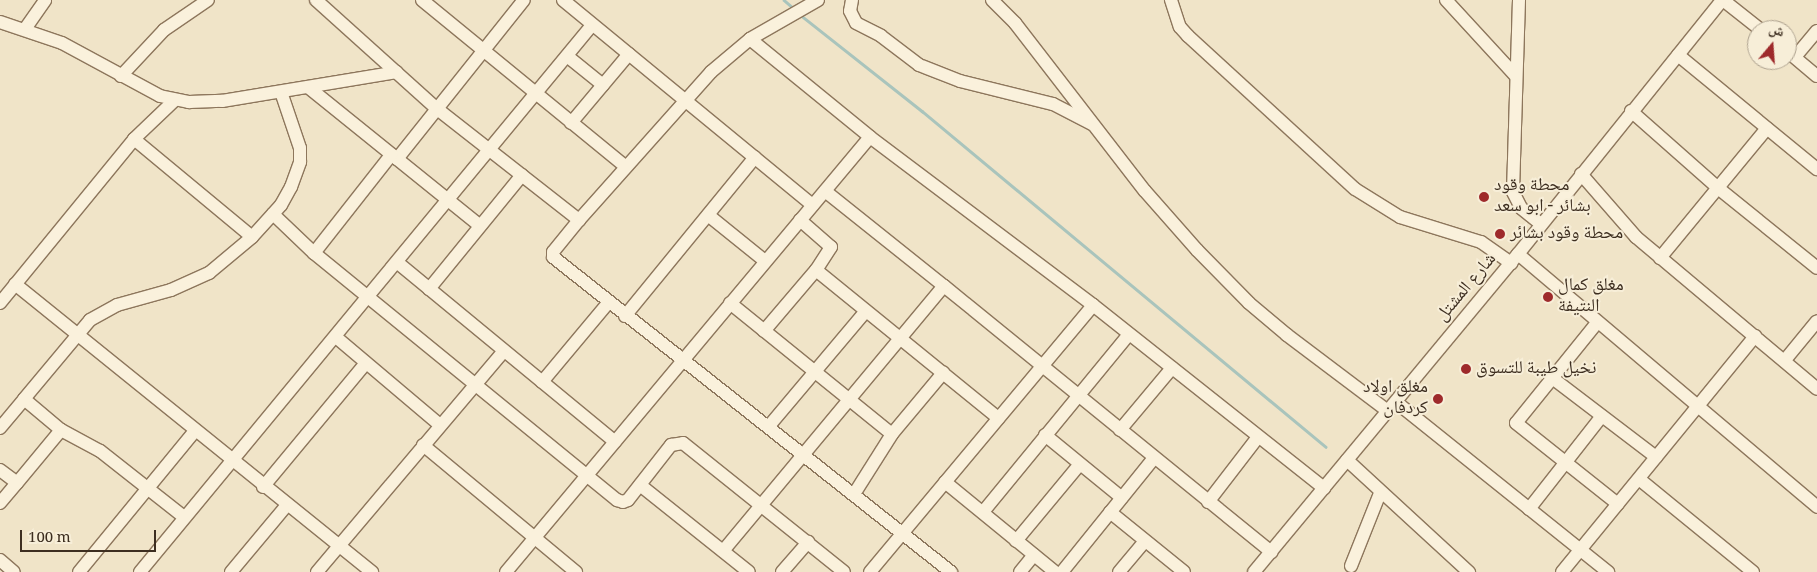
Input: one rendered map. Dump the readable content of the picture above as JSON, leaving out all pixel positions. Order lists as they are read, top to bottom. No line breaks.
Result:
{"streets":{"street":["شارع المشتل"]},"places":["محطة وقود بشائر - ابو سعد","محطة وقود بشائر","مغلق كمال النتيفة","نخيل طيبة للتسوق","مغلق اولاد كردفان"],"scale_bar":"100 m","north":"top"}
